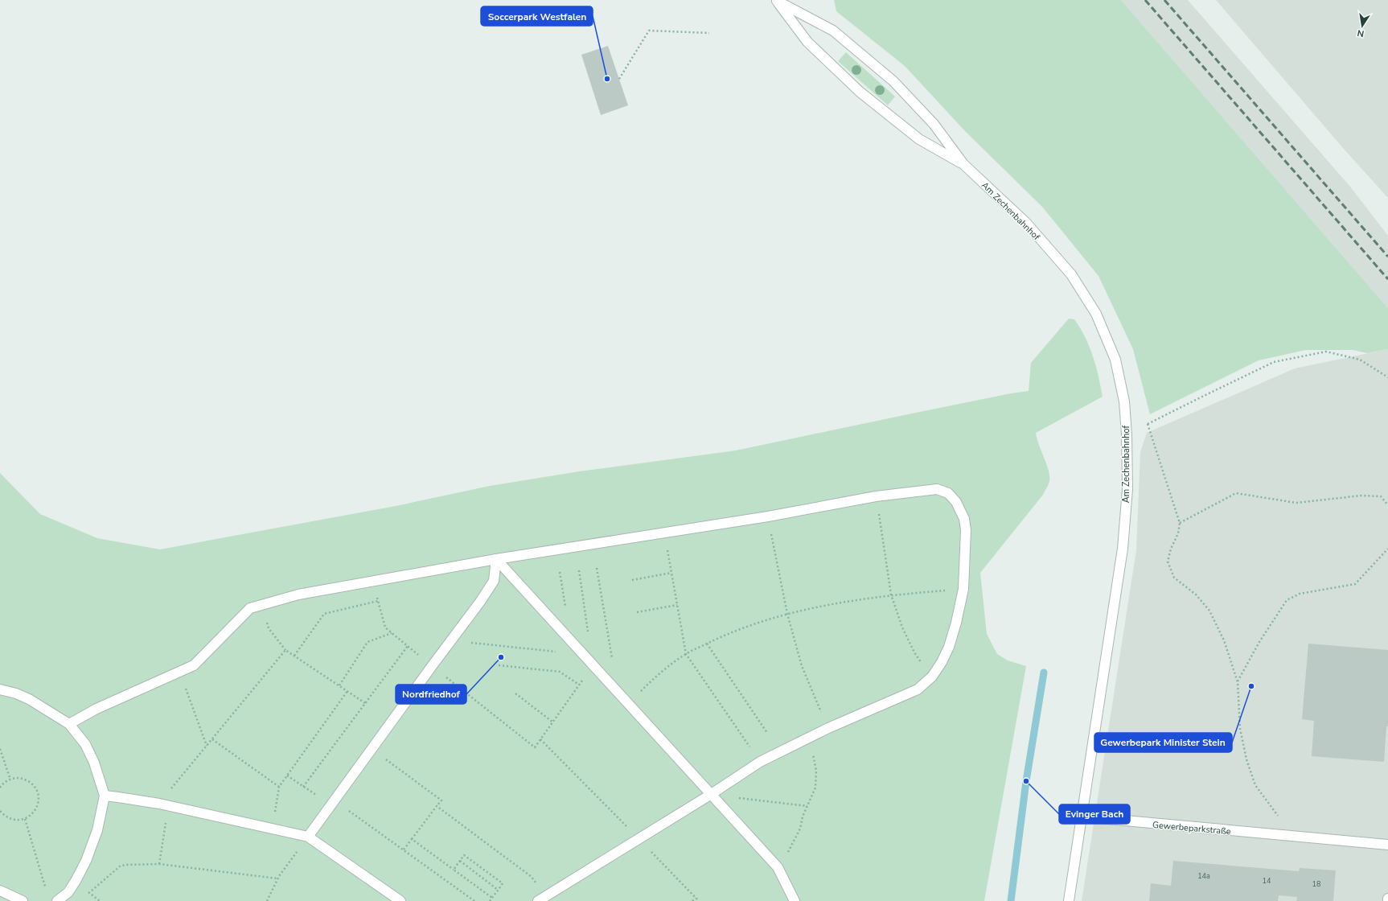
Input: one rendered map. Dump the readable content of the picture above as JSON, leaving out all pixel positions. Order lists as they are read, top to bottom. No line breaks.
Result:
{"streets":{"street":["Am Zechenbahnhof","Gewerbeparkstraße"]},"crossings":[["Am Zechenbahnhof","Gewerbeparkstraße"]],"places":["Soccerpark Westfalen","Nordfriedhof","Gewerbepark Minister Stein","Evinger Bach"],"house_numbers":["14a","14","18"],"north":"bottom"}
